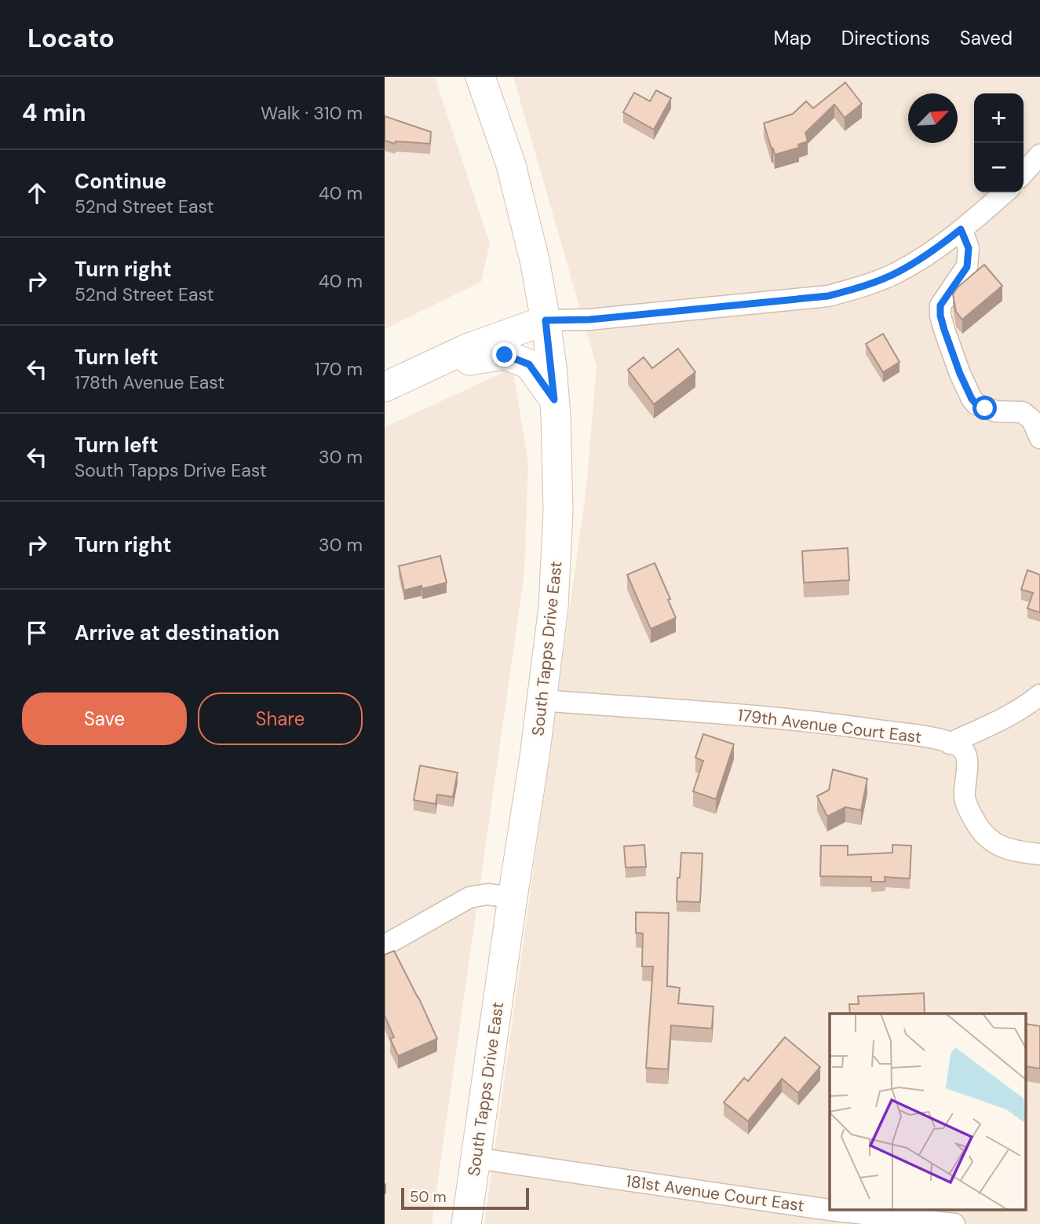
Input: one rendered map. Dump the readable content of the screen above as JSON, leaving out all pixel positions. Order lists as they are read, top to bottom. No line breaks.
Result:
{"streets":{"street":["South Tapps Drive East","179th Avenue Court East","181st Avenue Court East"]},"crossings":[["South Tapps Drive East","179th Avenue Court East"],["South Tapps Drive East","181st Avenue Court East"]],"scale_bar":"50 m","north":"top right","page":{"header":"Locato","nav":["Map","Directions","Saved"],"heading":["4 min","Walk · 310 m"],"map_buttons":["+","−"],"list":[["Continue","52nd Street East","40 m"],["Turn right","52nd Street East","40 m"],["Turn left","178th Avenue East","170 m"],["Turn left","South Tapps Drive East","30 m"],["Turn right","30 m"],"Arrive at destination"],"buttons":["Save","Share"],"scale":"50 m"}}
